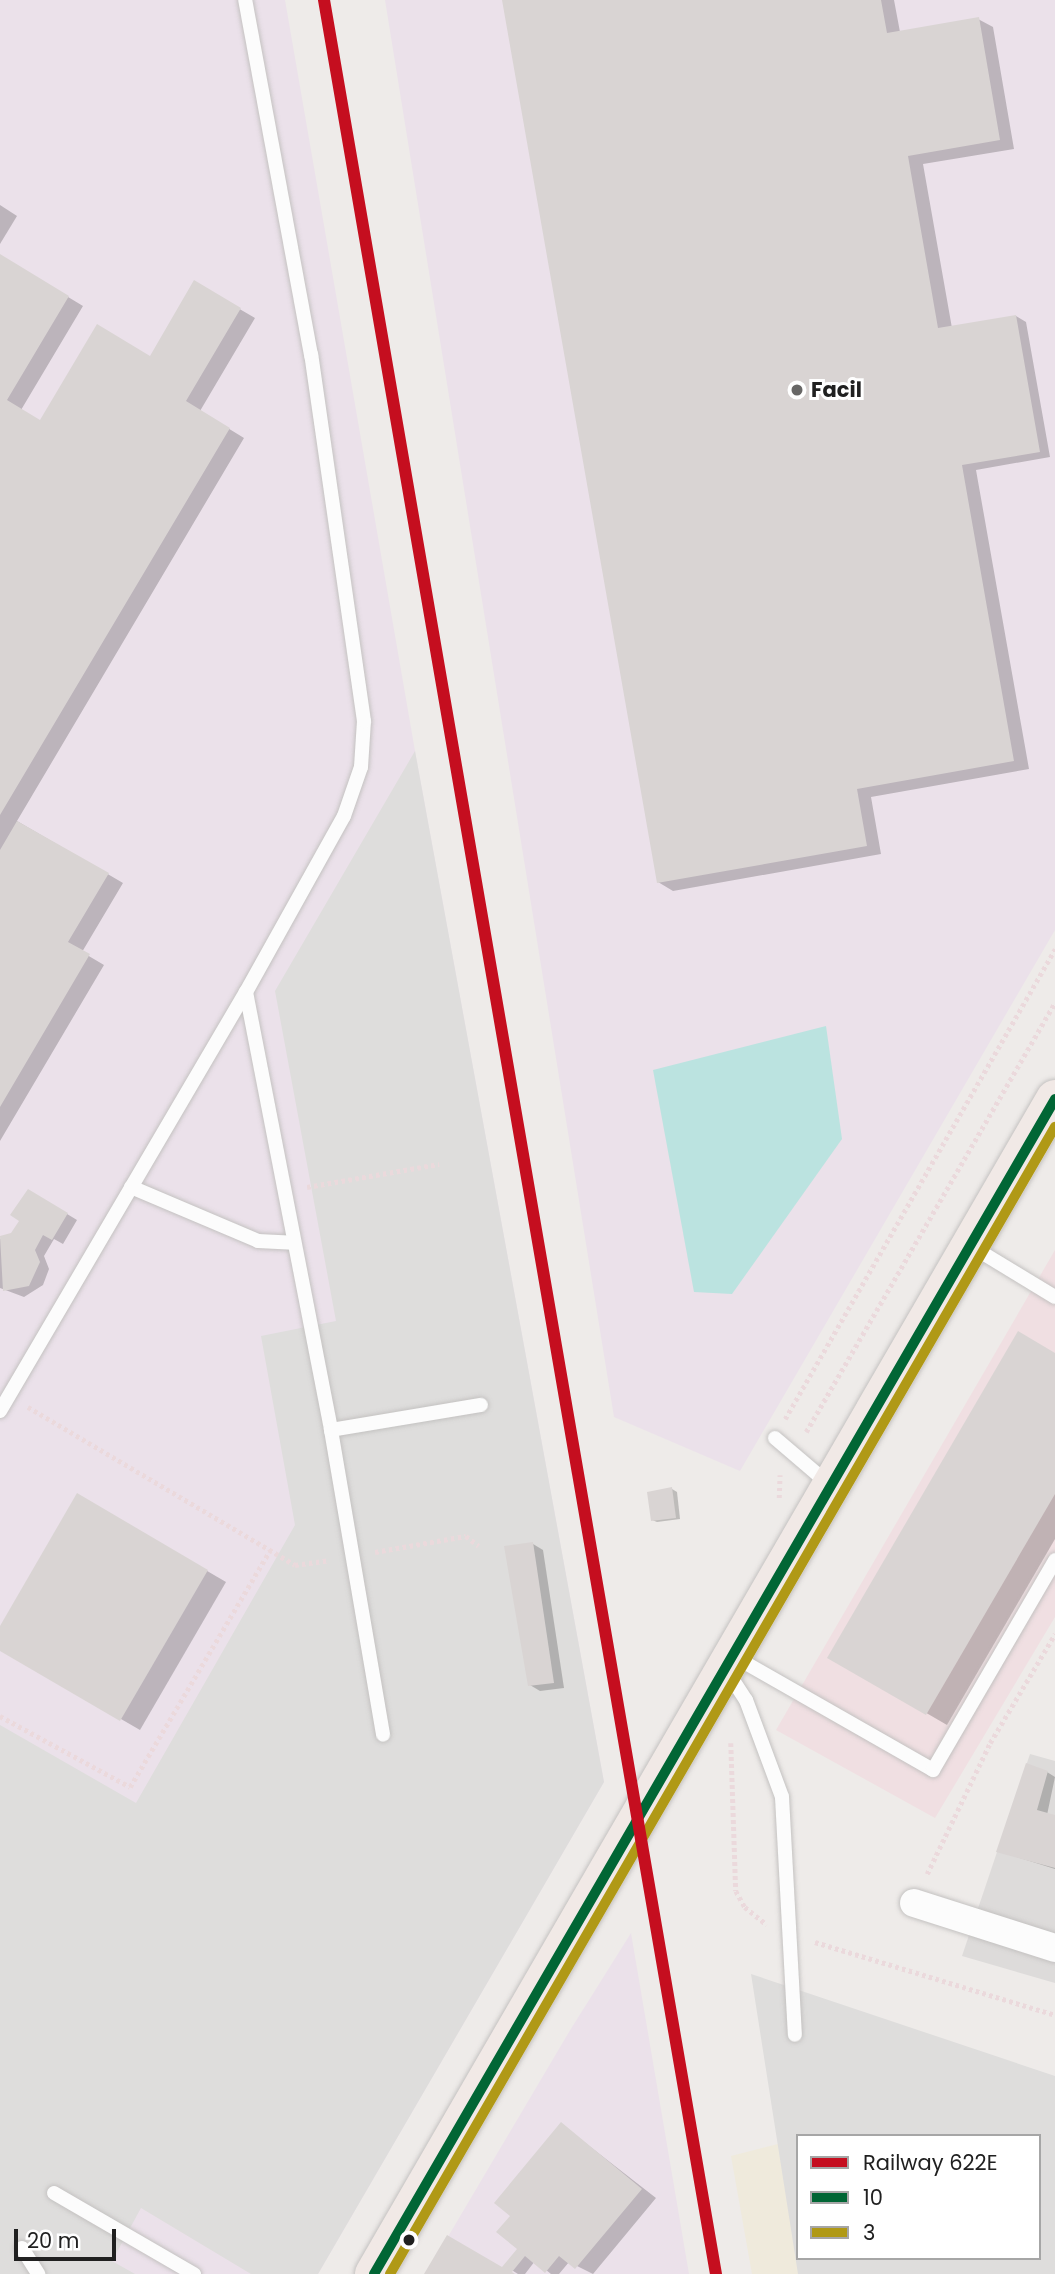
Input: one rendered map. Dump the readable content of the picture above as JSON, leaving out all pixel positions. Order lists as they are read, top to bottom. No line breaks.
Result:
{"places":["Facil"],"lines":["rail line 622E","transit line 10","transit line 3"],"legend":["Railway 622E","10","3"],"scale_bar":"20 m"}
